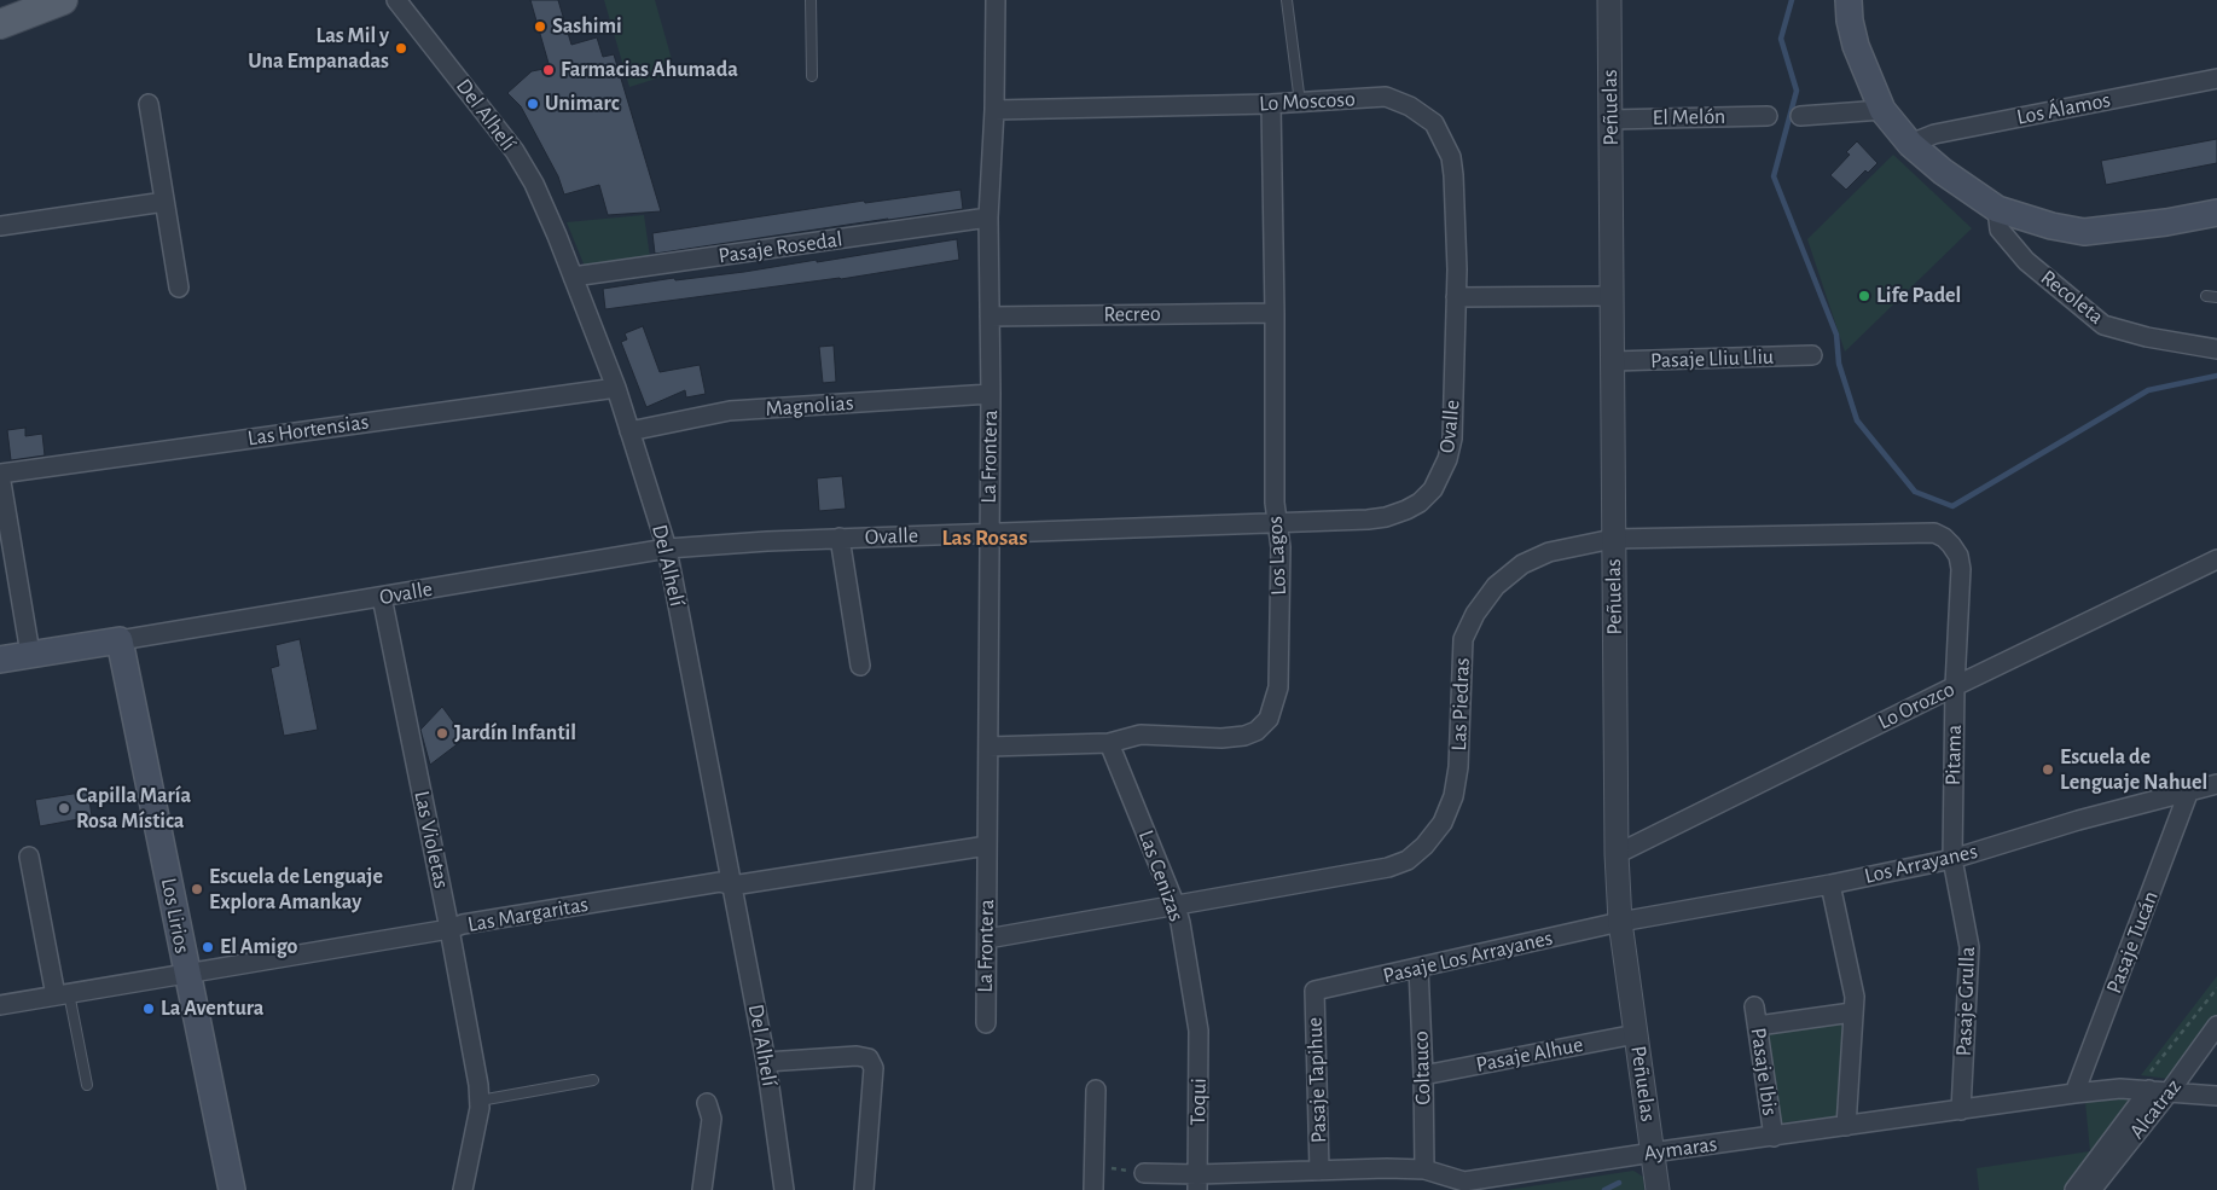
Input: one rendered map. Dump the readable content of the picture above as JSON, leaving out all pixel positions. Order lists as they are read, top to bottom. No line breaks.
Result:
{"streets":{"main road":["Ovalle","Los Lirios"],"street":["Lo Moscoso","Peñuelas","Los Álamos","Del Alhelí","El Melón","Pasaje Rosedal","Recoleta","Recreo","Pasaje Lliu Lliu","Magnolias","Las Hortensias","La Frontera","Los Lagos","Las Piedras","Lo Orozco","Pitama","Las Violetas","Los Arrayanes","Las Cenizas","Las Margaritas","Pasaje Tucán","Pasaje Los Arrayanes","Pasaje Grulla","Pasaje Alhue","Coltauco","Pasaje Ibis","Pasaje Tapihue","Toqui","Alcatraz","Aymaras"]},"crossings":[["Lo Moscoso","Ovalle"],["Lo Moscoso","La Frontera"],["Lo Moscoso","Los Lagos"],["Peñuelas","El Melón"],["Peñuelas","Pasaje Lliu Lliu"],["Peñuelas","Las Piedras"],["Peñuelas","Lo Orozco"],["Peñuelas","Los Arrayanes"],["Peñuelas","Pasaje Los Arrayanes"],["Peñuelas","Pasaje Alhue"],["Peñuelas","Aymaras"],["Del Alhelí","Pasaje Rosedal"],["Del Alhelí","Magnolias"],["Del Alhelí","Ovalle"],["Del Alhelí","Las Hortensias"],["Del Alhelí","Las Margaritas"],["Pasaje Rosedal","La Frontera"],["Recreo","La Frontera"],["Recreo","Los Lagos"],["Magnolias","La Frontera"],["Ovalle","La Frontera"],["Ovalle","Los Lagos"],["Ovalle","Las Violetas"],["Ovalle","Los Lirios"],["La Frontera","Los Lagos"],["La Frontera","Las Piedras"],["La Frontera","Las Margaritas"],["Los Lagos","Las Cenizas"],["Las Piedras","Pitama"],["Las Piedras","Las Cenizas"],["Lo Orozco","Pitama"],["Pitama","Los Arrayanes"],["Pitama","Pasaje Grulla"],["Las Violetas","Las Margaritas"],["Los Arrayanes","Pasaje Tucán"],["Los Arrayanes","Pasaje Los Arrayanes"],["Los Arrayanes","Pasaje Grulla"],["Las Cenizas","Toqui"],["Las Margaritas","Los Lirios"],["Pasaje Tucán","Aymaras"],["Pasaje Los Arrayanes","Coltauco"],["Pasaje Los Arrayanes","Pasaje Tapihue"],["Pasaje Grulla","Aymaras"],["Pasaje Alhue","Coltauco"],["Coltauco","Aymaras"],["Pasaje Ibis","Aymaras"],["Pasaje Tapihue","Aymaras"],["Toqui","Aymaras"],["Alcatraz","Aymaras"]],"districts":["Las Rosas"],"places":["Sashimi","Las Mil y Una Empanadas","Farmacias Ahumada","Unimarc","Life Padel","Jardín Infantil","Escuela de Lenguaje Nahuel","Capilla María Rosa Mística","Escuela de Lenguaje Explora Amankay","El Amigo","La Aventura"]}
